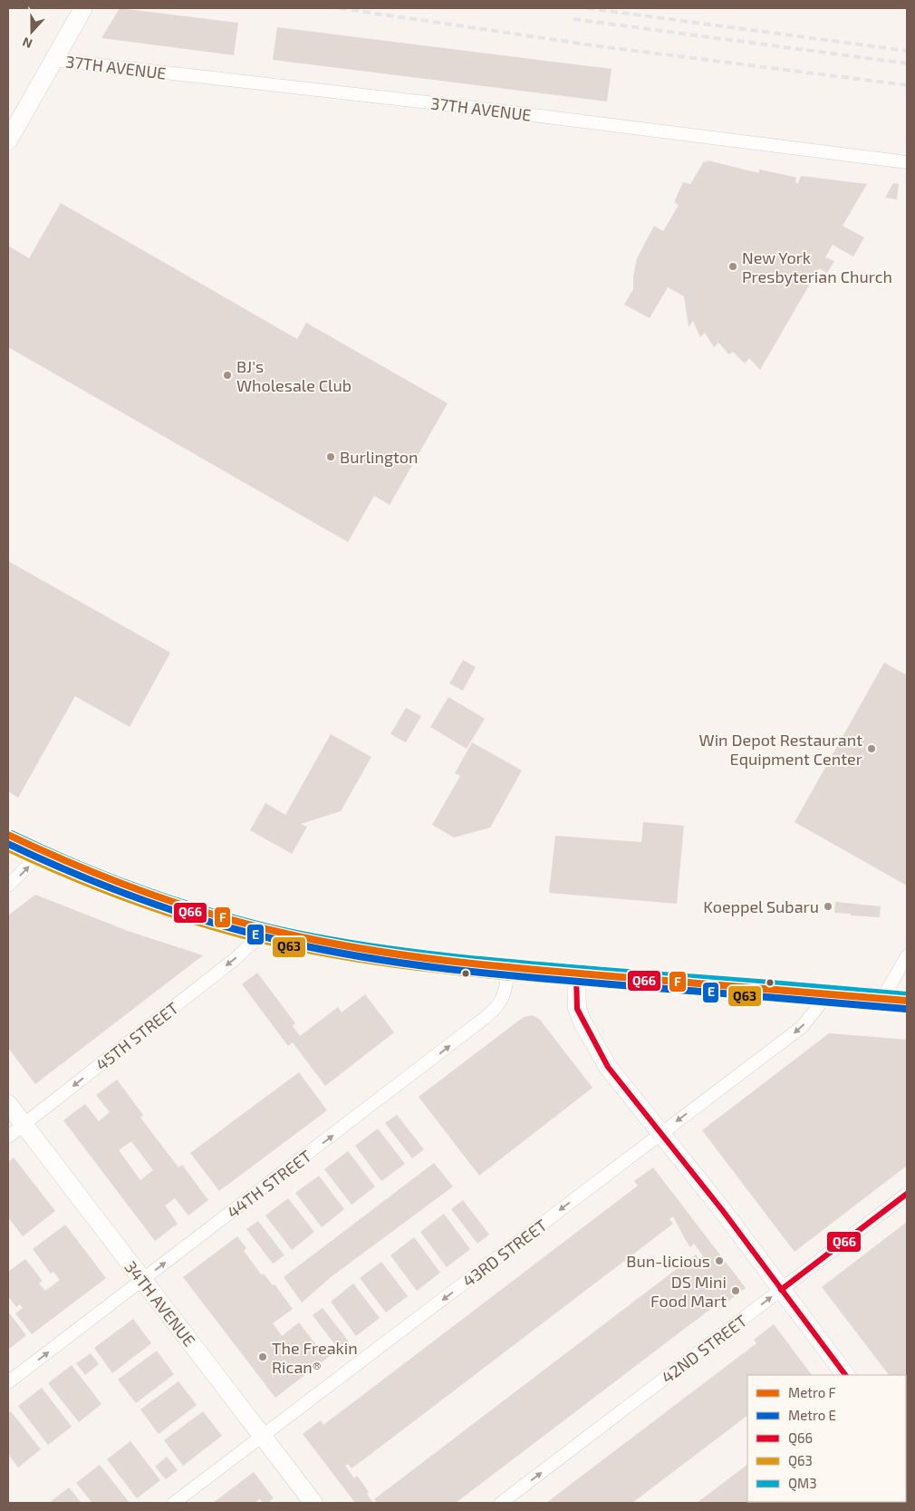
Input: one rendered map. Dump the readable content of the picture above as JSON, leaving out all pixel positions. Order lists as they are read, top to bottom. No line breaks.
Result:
{"streets":{"street":["37TH AVENUE","45TH STREET","44TH STREET","43RD STREET","34TH AVENUE","42ND STREET"]},"crossings":[["45TH STREET","34TH AVENUE"],["44TH STREET","34TH AVENUE"],["43RD STREET","34TH AVENUE"]],"one_way":["45TH STREET","44TH STREET","43RD STREET","42ND STREET"],"places":["New York Presbyterian Church","BJ's Wholesale Club","Burlington","Win Depot Restaurant Equipment Center","Koeppel Subaru","Bun-licious","DS Mini Food Mart","The Freakin Rican®"],"lines":["transit line QM3","metro line F","transit line Q66","metro line E","transit line Q63"],"legend":["Metro F","Metro E","Q66","Q63","QM3"],"north":"bottom"}
